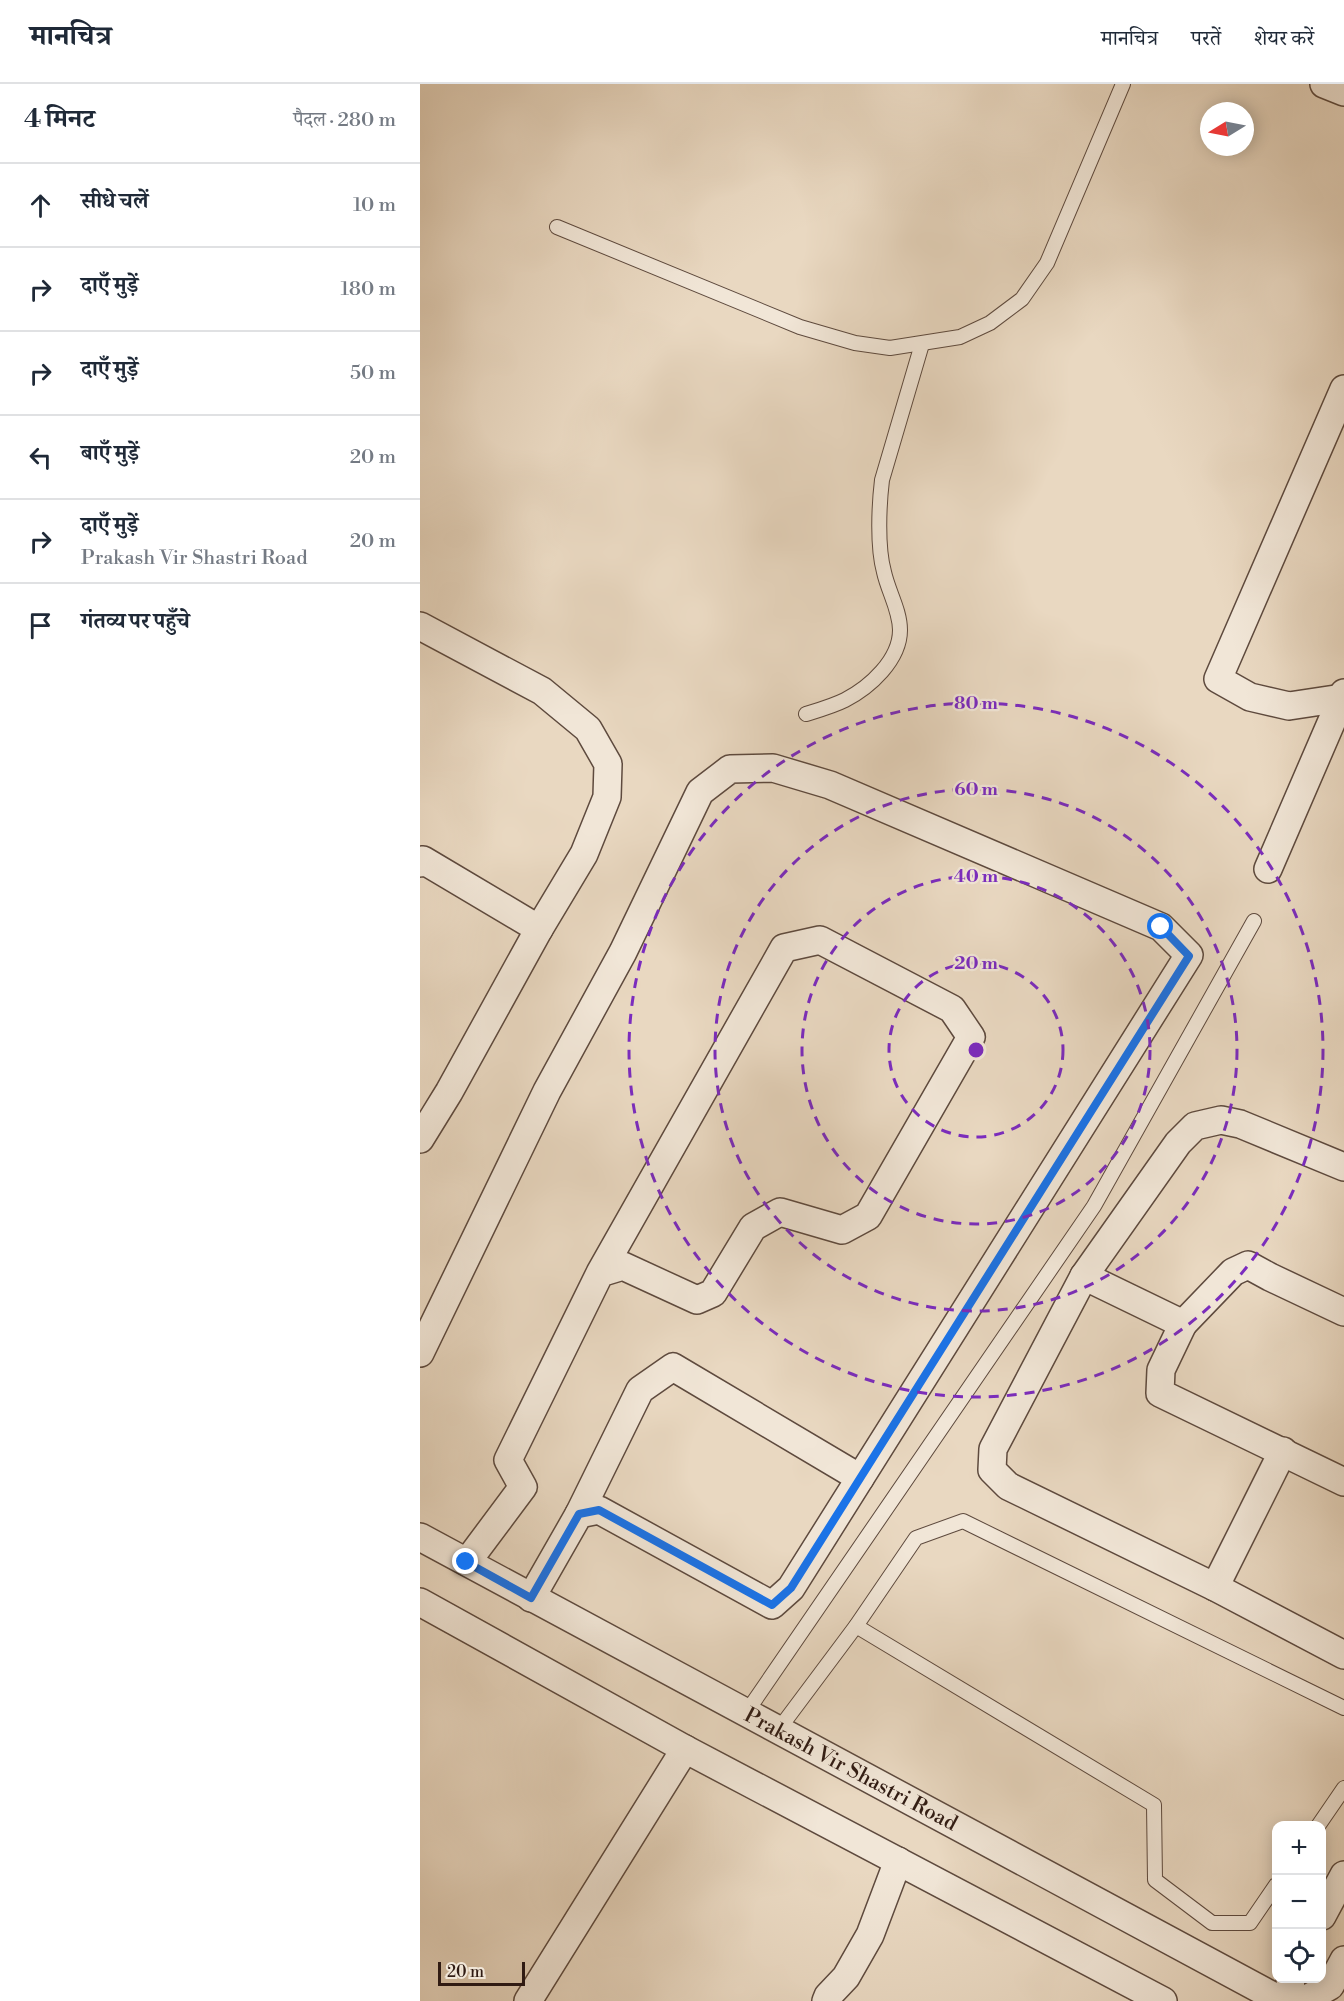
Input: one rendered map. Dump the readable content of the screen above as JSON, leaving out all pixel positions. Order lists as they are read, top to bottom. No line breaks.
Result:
{"streets":{"street":["Prakash Vir Shastri Road"]},"scale_bar":"20 m","north":"left","page":{"header":"मानचित्र","nav":["मानचित्र","परतें","शेयर करें"],"heading":["4 मिनट","पैदल · 280 m"],"list":[["सीधे चलें","10 m"],["दाएँ मुड़ें","180 m"],["दाएँ मुड़ें","50 m"],["बाएँ मुड़ें","20 m"],["दाएँ मुड़ें","Prakash Vir Shastri Road","20 m"],"गंतव्य पर पहुँचे"],"map_buttons":["+","−"],"scale":"20 m"},"rings":["80 m","60 m","40 m","20 m"]}
